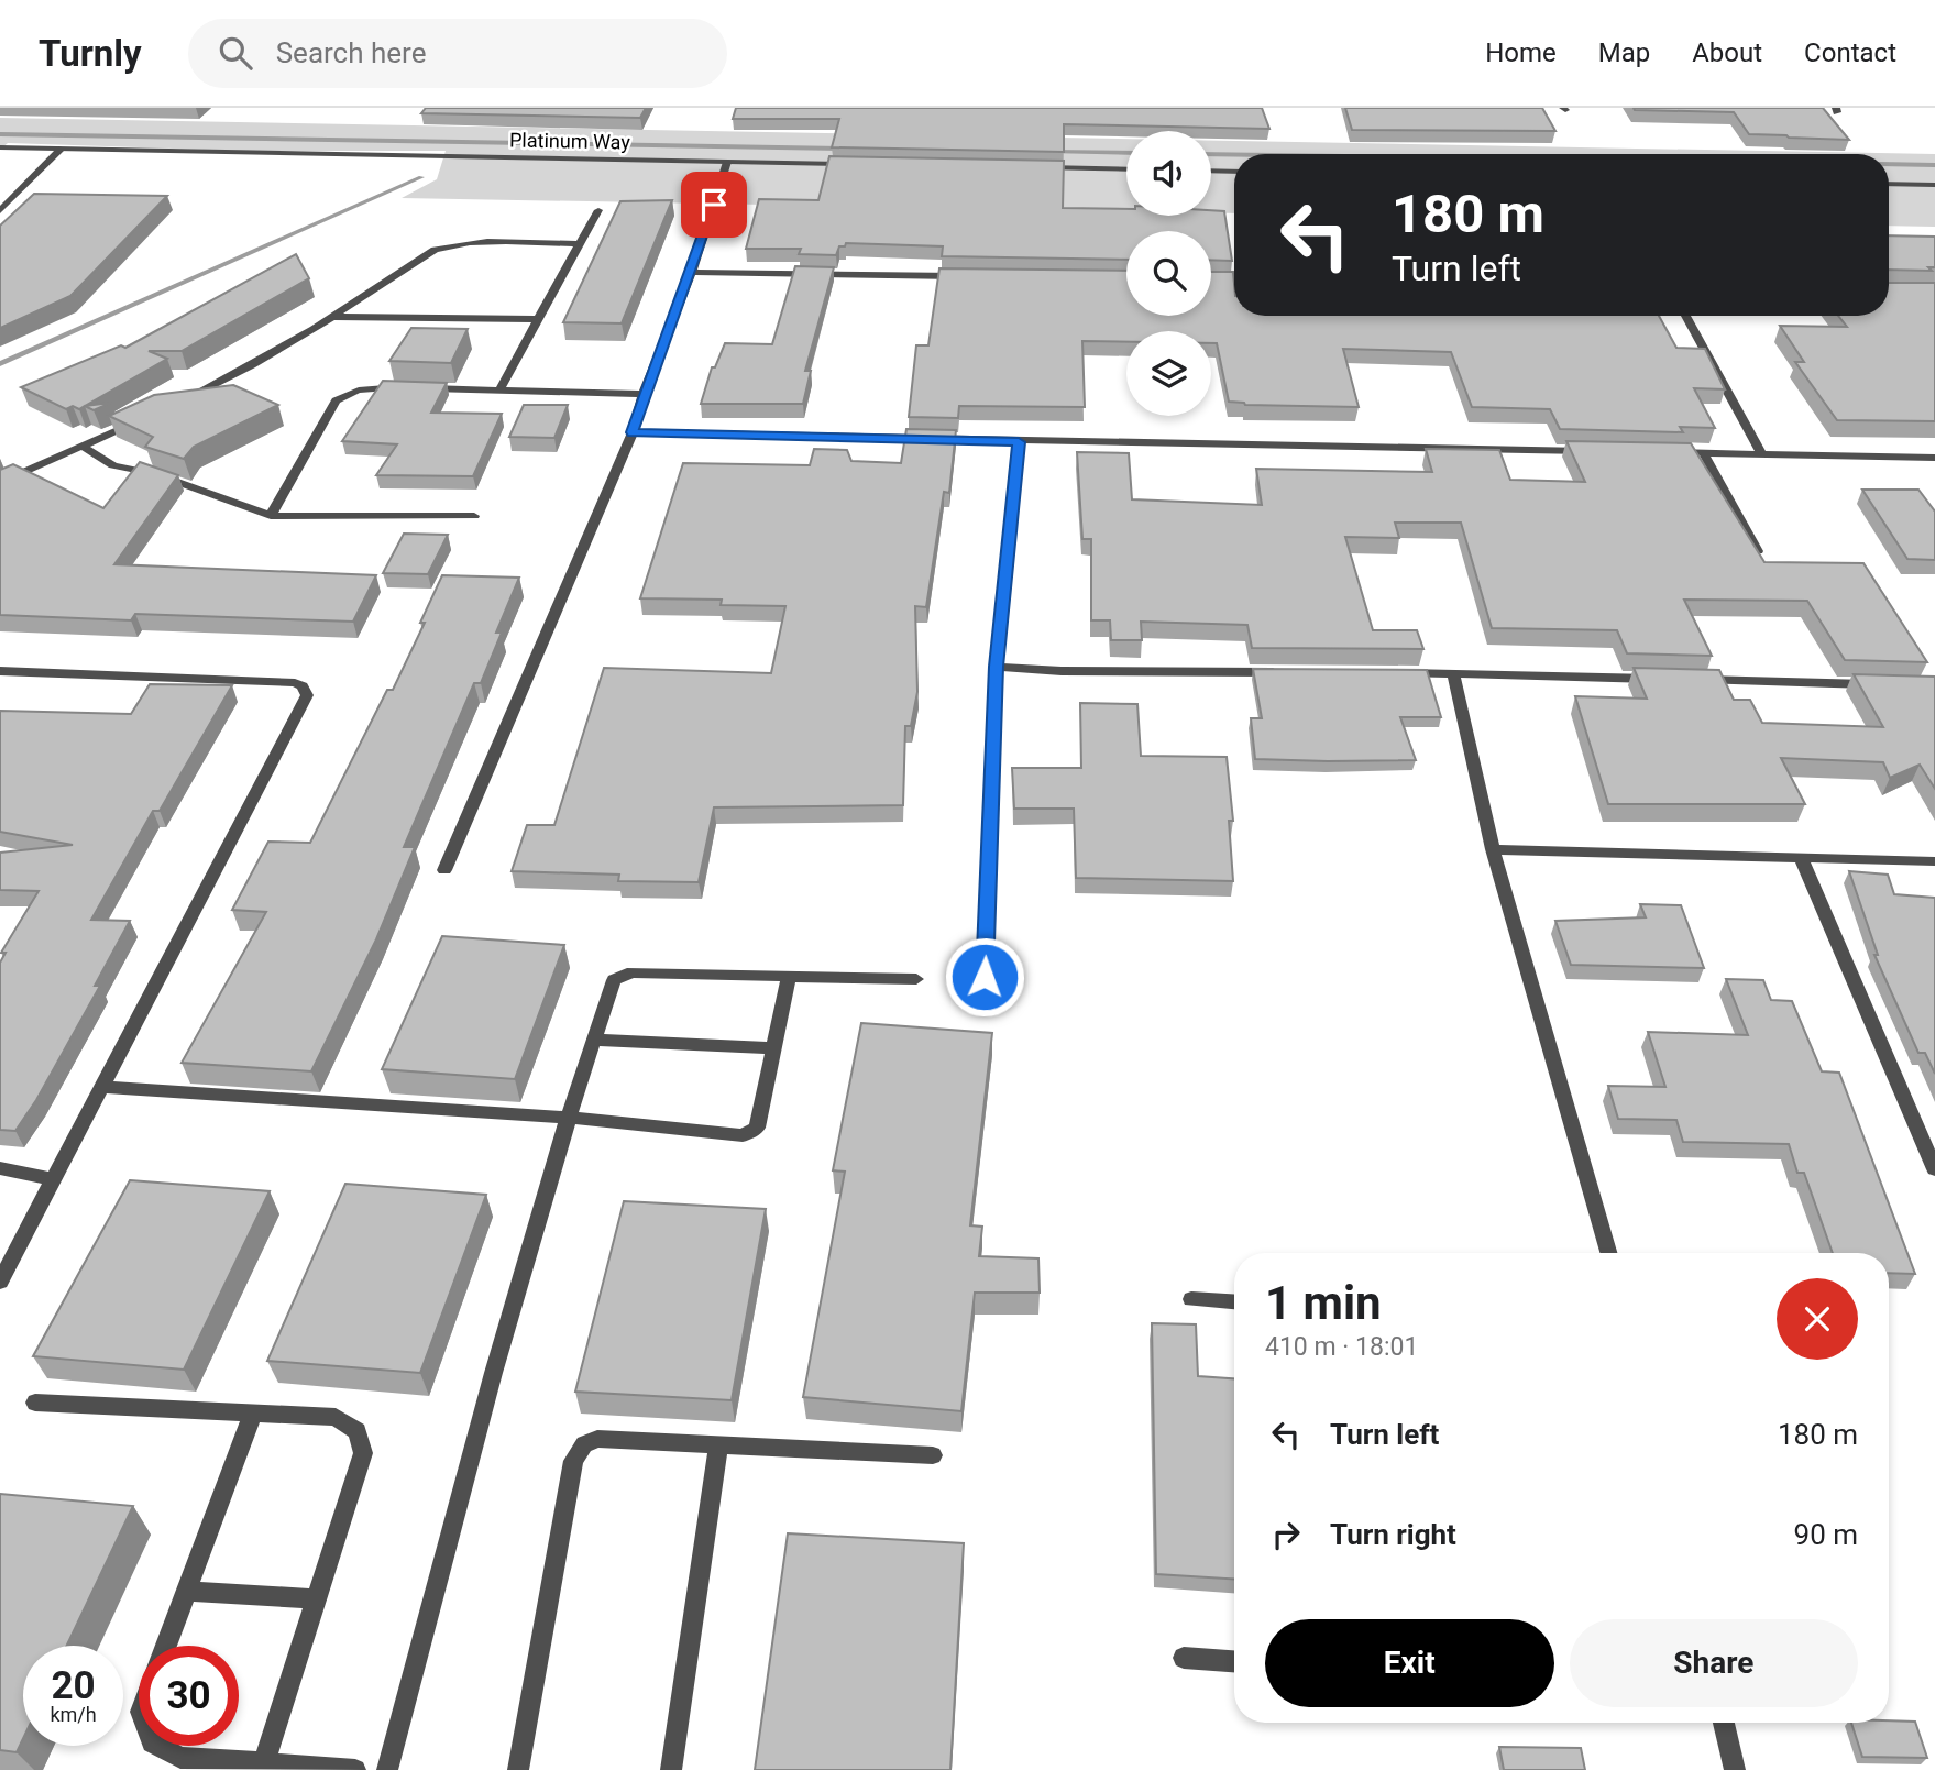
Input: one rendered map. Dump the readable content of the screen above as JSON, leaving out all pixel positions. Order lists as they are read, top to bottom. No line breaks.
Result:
{"streets":{"street":["Platinum Way"]},"page":{"header":"Turnly","search":"Search here","nav":["Home","Map","About","Contact"],"turn":["180 m","Turn left"],"heading":["1 min","410 m · 18:01"],"list":[{"name":"Turn left","value":"180 m"},{"name":"Turn right","value":"90 m"}],"buttons":["Exit","Share"],"speed":"20 km/h","limit":"30"}}
